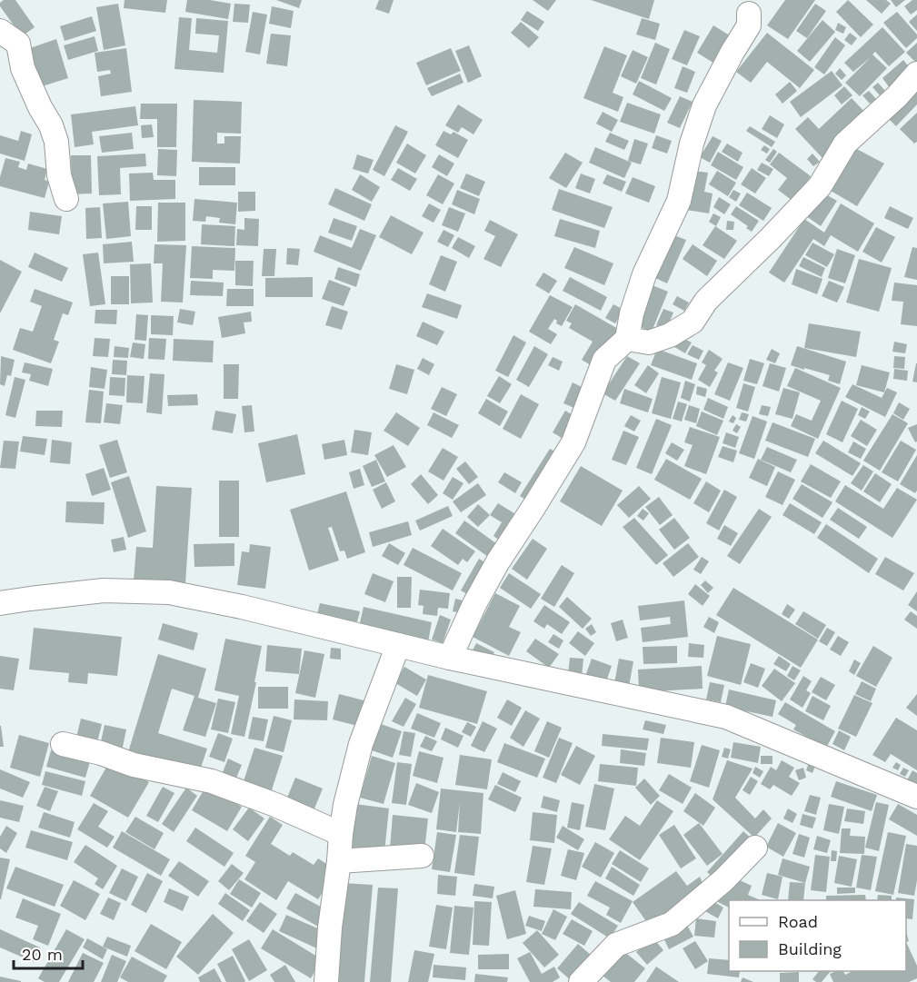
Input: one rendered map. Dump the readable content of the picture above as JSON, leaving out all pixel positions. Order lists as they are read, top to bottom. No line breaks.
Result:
{"legend":["Road","Building"],"scale_bar":"20 m"}
